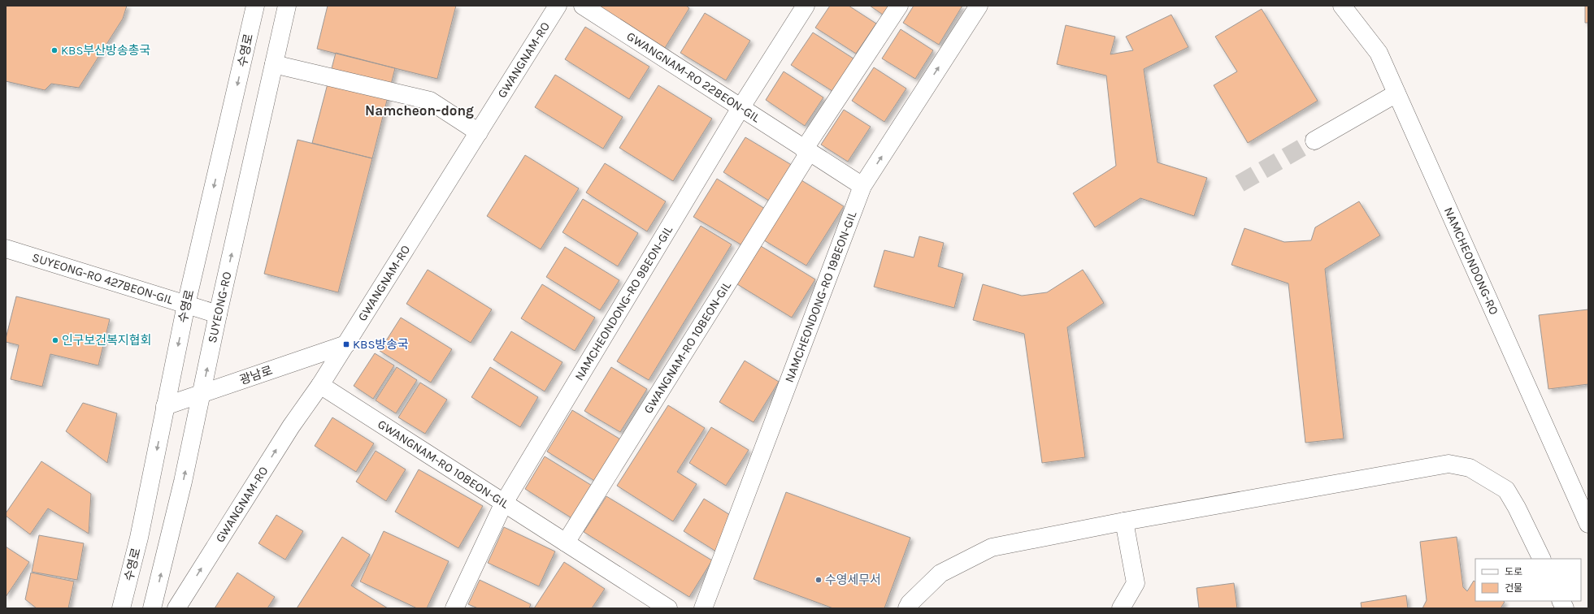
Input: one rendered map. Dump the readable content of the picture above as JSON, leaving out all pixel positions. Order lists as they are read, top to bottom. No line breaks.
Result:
{"streets":{"street":["수영로","GWANGNAM-RO","GWANGNAM-RO 22BEON-GIL","NAMCHEONDONG-RO","SUYEONG-RO 427BEON-GIL","NAMCHEONDONG-RO 19BEON-GIL","NAMCHEONDONG-RO 9BEON-GIL","SUYEONG-RO","GWANGNAM-RO 10BEON-GIL","광남로"]},"crossings":[["수영로","SUYEONG-RO 427BEON-GIL"],["수영로","광남로"],["GWANGNAM-RO","GWANGNAM-RO 10BEON-GIL"],["GWANGNAM-RO","광남로"],["GWANGNAM-RO 22BEON-GIL","NAMCHEONDONG-RO 19BEON-GIL"],["GWANGNAM-RO 22BEON-GIL","NAMCHEONDONG-RO 9BEON-GIL"],["GWANGNAM-RO 22BEON-GIL","GWANGNAM-RO 10BEON-GIL"],["SUYEONG-RO 427BEON-GIL","SUYEONG-RO"],["NAMCHEONDONG-RO 9BEON-GIL","GWANGNAM-RO 10BEON-GIL"],["SUYEONG-RO","광남로"]],"one_way":["수영로","GWANGNAM-RO","SUYEONG-RO"],"districts":["Namcheon-dong"],"places":{"other":["KBS부산방송총국","인구보건복지협회","수영세무서"],"transit":["KBS방송국"]},"legend":["도로","건물"]}
